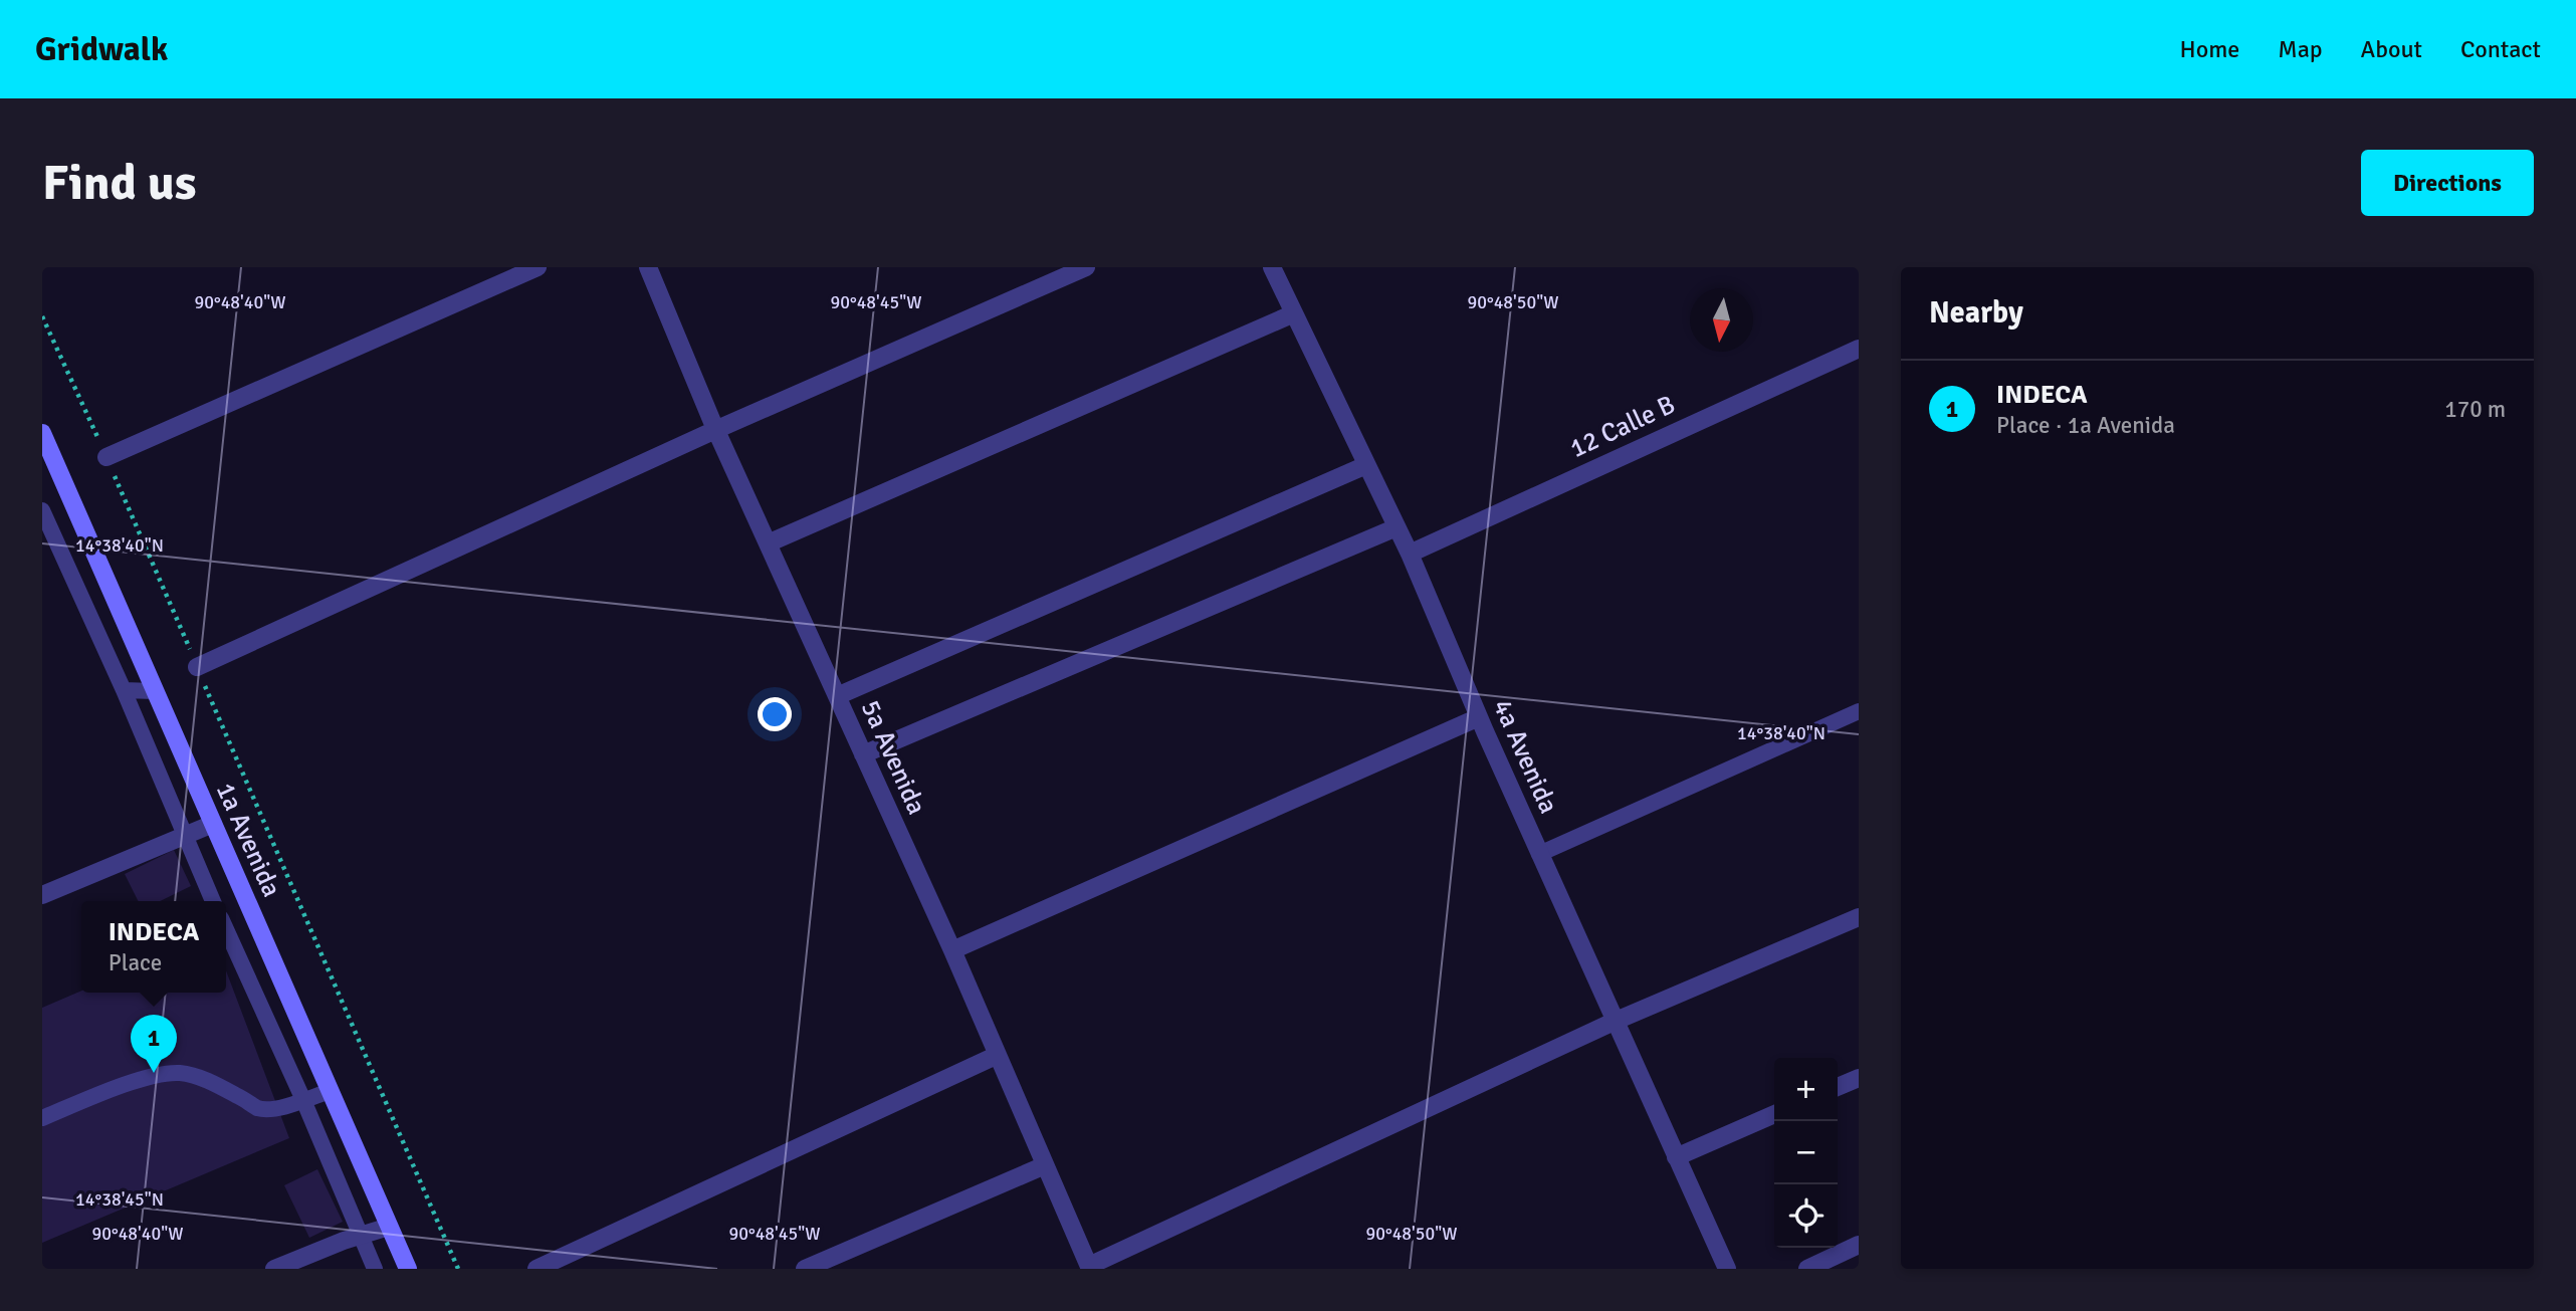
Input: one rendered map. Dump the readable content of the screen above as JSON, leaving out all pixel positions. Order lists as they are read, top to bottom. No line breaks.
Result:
{"streets":{"main road":["1a Avenida"],"street":["12 Calle B","4a Avenida","5a Avenida"]},"crossings":[["12 Calle B","4a Avenida"]],"north":"bottom","page":{"header":"Gridwalk","nav":["Home","Map","About","Contact"],"buttons":"Directions","title":"Find us","heading":"Nearby","list":[{"mark":"1","name":"INDECA","note":"Place · 1a Avenida","value":"170 m"}],"popup":["INDECA","Place"],"pins":"1","map_buttons":["+","−"]},"coordinates":["90°48'40\"W","90°48'45\"W","90°48'50\"W","14°38'40\"N","14°38'45\"N"]}
